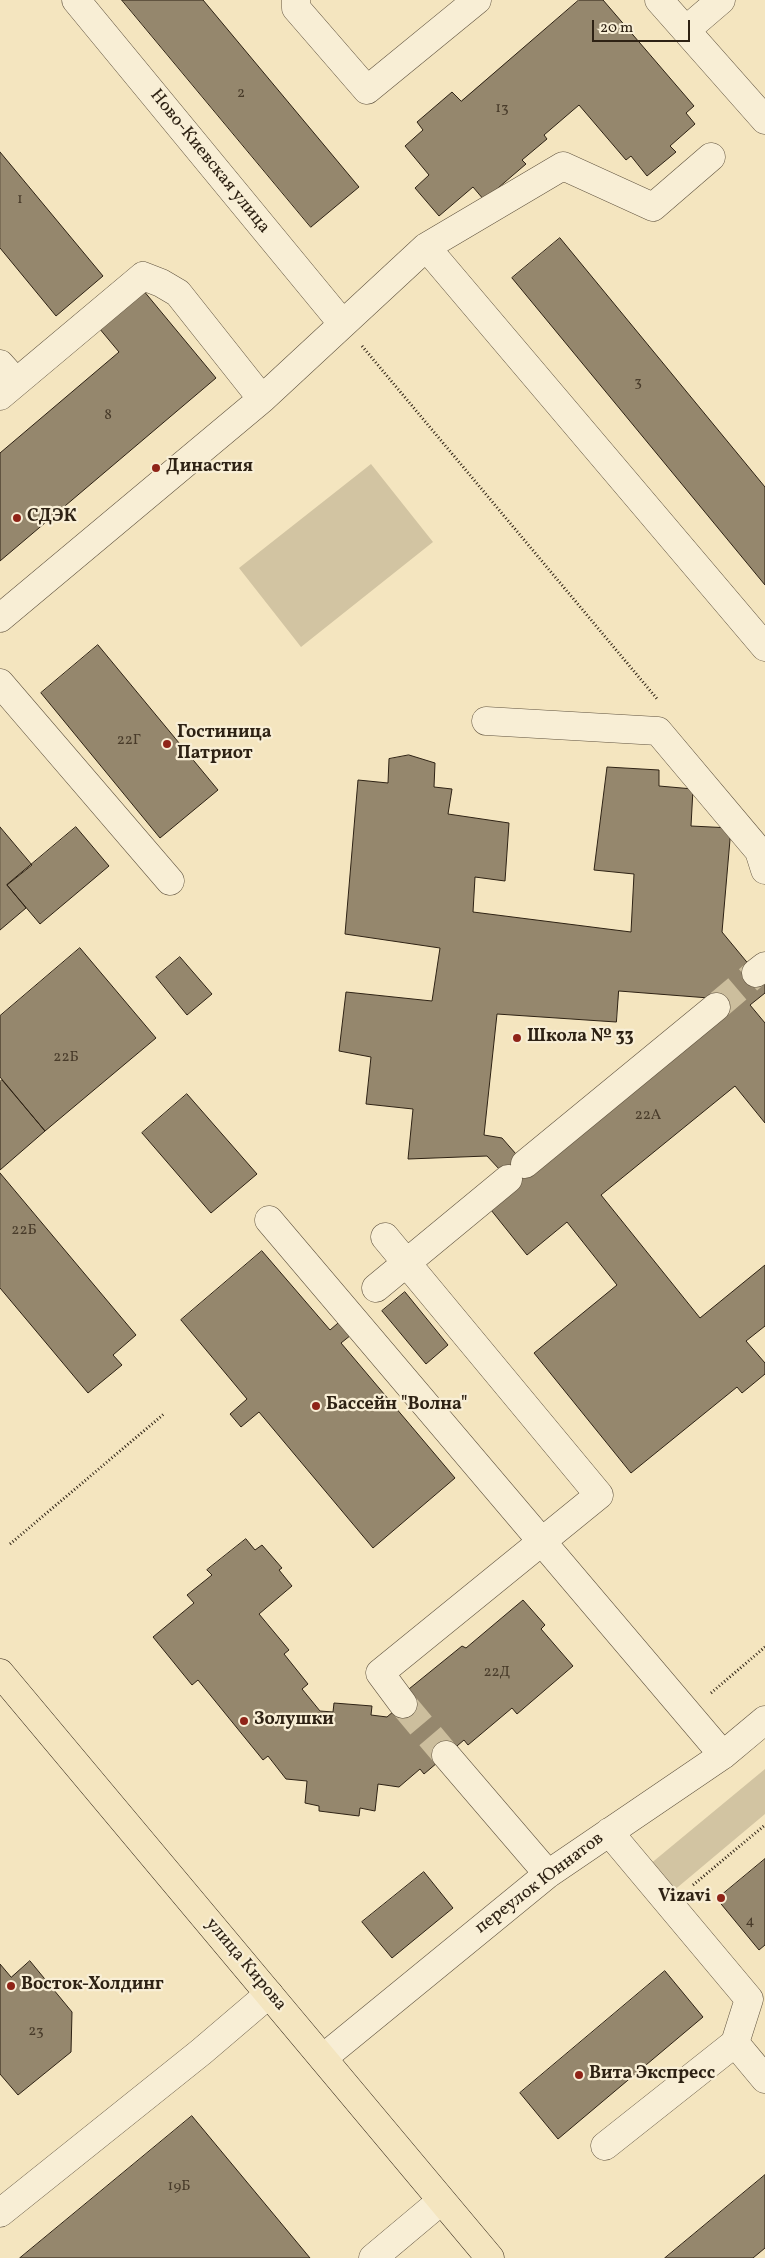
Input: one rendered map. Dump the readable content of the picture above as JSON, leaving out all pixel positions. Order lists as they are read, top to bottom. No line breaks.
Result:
{"streets":{"main road":["улица Кирова"],"street":["Ново-Киевская улица","переулок Юннатов"]},"crossings":[["переулок Юннатов","улица Кирова"]],"places":["Династия","СДЭК","Гостиница Патриот","Школа № 33","Бассейн \"Волна\"","Золушки","Vizavi","Восток-Холдинг","Вита Экспресс"],"house_numbers":["2","13","1","3","8","22Г","22Б","22А","22Б","22Д","4","23","19Б"],"scale_bar":"20 m"}
